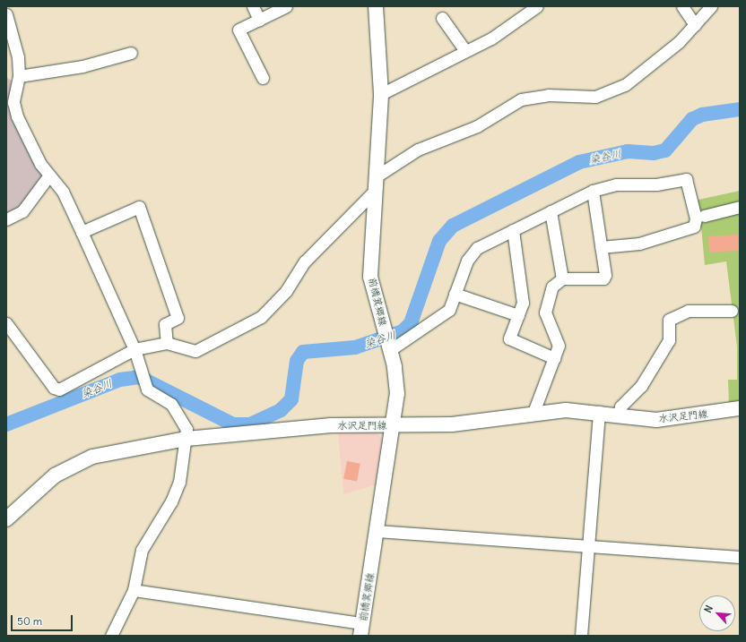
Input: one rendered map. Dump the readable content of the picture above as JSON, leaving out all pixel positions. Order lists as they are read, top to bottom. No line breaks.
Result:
{"streets":{"main road":["前橋箕郷線","水沢足門線"]},"crossings":[["前橋箕郷線","水沢足門線"]],"water":["染谷川"],"scale_bar":"50 m","north":"top left"}
